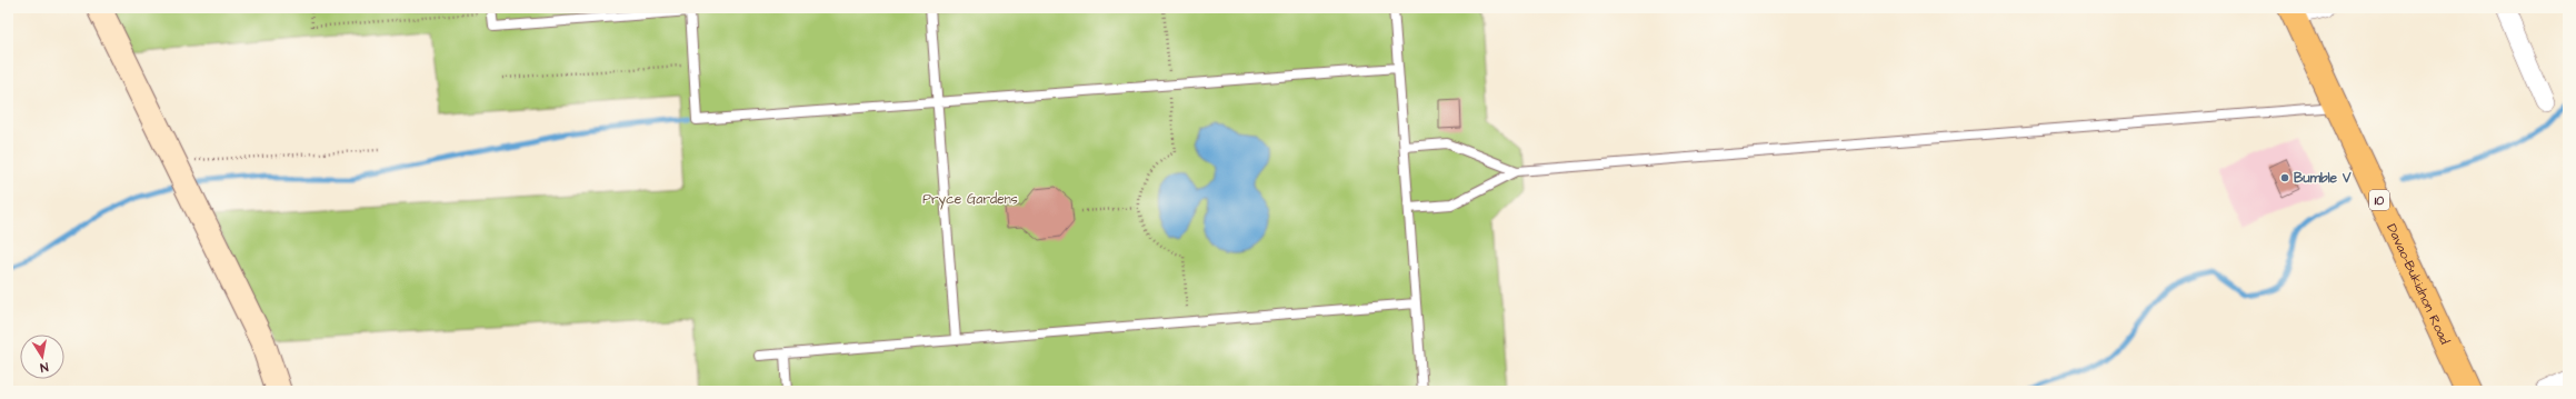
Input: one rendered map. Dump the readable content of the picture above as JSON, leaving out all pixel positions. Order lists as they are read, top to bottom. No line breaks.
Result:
{"streets":{"highway":["10","Davao-Bukidnon Road"]},"parks":["Pryce Gardens"],"places":["Bumble V"],"north":"bottom"}
